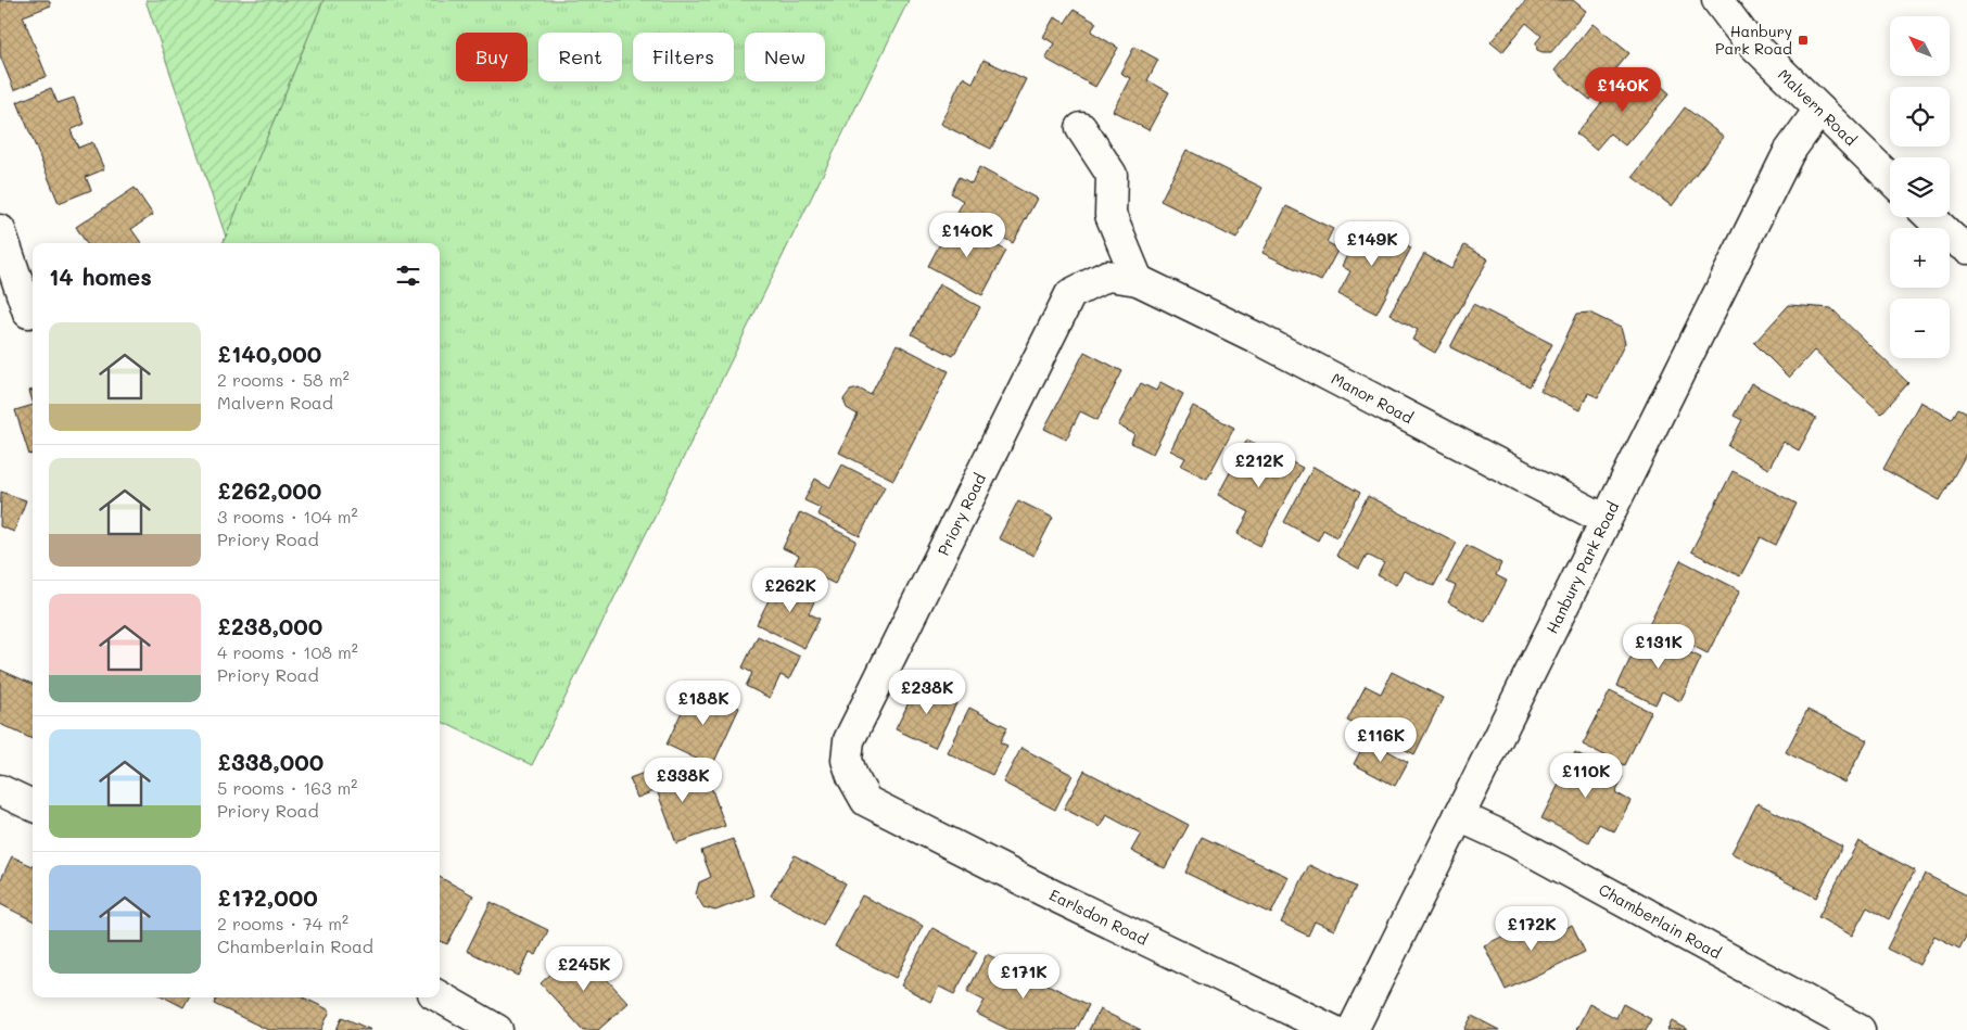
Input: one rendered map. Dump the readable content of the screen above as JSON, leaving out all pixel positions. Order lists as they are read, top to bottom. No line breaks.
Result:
{"streets":{"street":["Malvern Road","Manor Road","Priory Road","Hanbury Park Road","Earlsdon Road","Chamberlain Road"]},"crossings":[["Malvern Road","Hanbury Park Road"],["Manor Road","Priory Road"],["Manor Road","Hanbury Park Road"],["Priory Road","Earlsdon Road"],["Hanbury Park Road","Chamberlain Road"]],"places":{"transit":["Hanbury Park Road"]},"north":"top left","page":{"map_buttons":["+","−"],"chip":["Buy","Rent","Filters","New"],"price":["£140K","£140K","£149K","£212K","£262K","£131K","£238K","£188K","£116K","£110K","£338K","£172K","£245K","£171K"],"heading":"14 homes","list":[{"name":"£140,000","note":"2 rooms · 58 m² · Malvern Road"},{"name":"£262,000","note":"3 rooms · 104 m² · Priory Road"},{"name":"£238,000","note":"4 rooms · 108 m² · Priory Road"},{"name":"£338,000","note":"5 rooms · 163 m² · Priory Road"},{"name":"£172,000","note":"2 rooms · 74 m² · Chamberlain Road"}]}}
